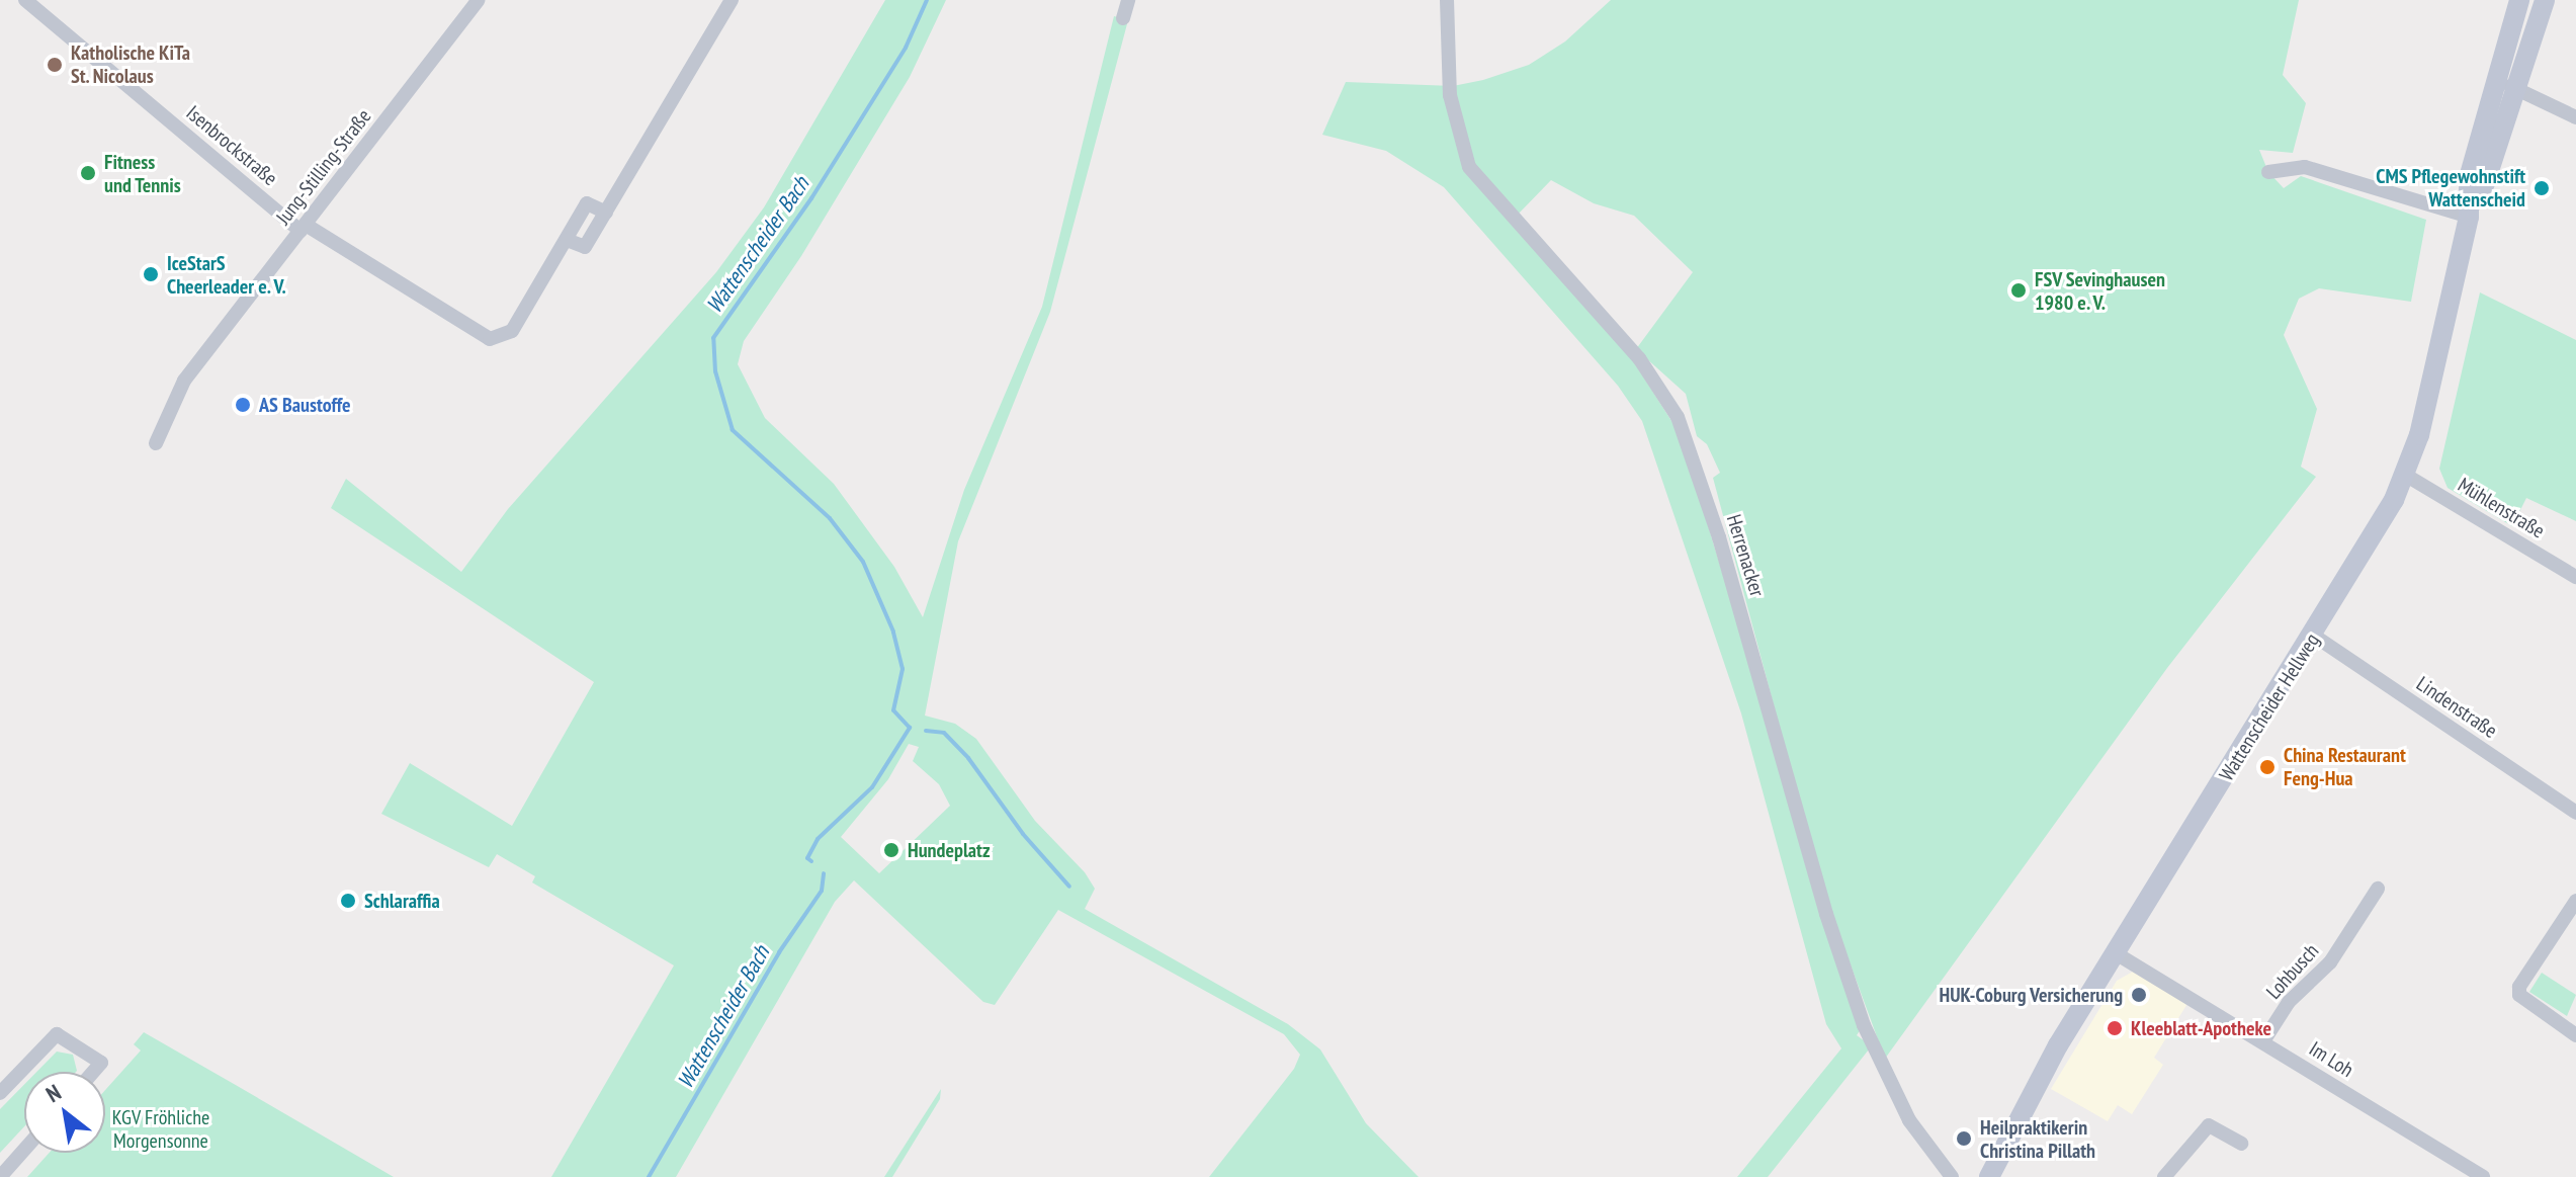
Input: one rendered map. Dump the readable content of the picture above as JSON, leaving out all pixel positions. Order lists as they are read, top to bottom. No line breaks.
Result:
{"streets":{"main road":["Wattenscheider Hellweg"],"street":["Isenbrockstraße","Jung-Stilling-Straße","Mühlenstraße","Herrenacker","Lindenstraße","Lohbusch","Im Loh"]},"crossings":[["Isenbrockstraße","Jung-Stilling-Straße"],["Mühlenstraße","Wattenscheider Hellweg"],["Wattenscheider Hellweg","Lindenstraße"],["Wattenscheider Hellweg","Im Loh"],["Lohbusch","Im Loh"]],"water":["Wattenscheider Bach"],"parks":["KGV Fröhliche Morgensonne"],"places":["Katholische KiTa St. Nicolaus","Fitness und Tennis","CMS Pflegewohnstift Wattenscheid","IceStarS Cheerleader e. V.","FSV Sevinghausen 1980 e. V.","AS Baustoffe","China Restaurant Feng-Hua","Hundeplatz","Schlaraffia","HUK-Coburg Versicherung","Kleeblatt-Apotheke","Heilpraktikerin Christina Pillath"],"north":"top left"}
